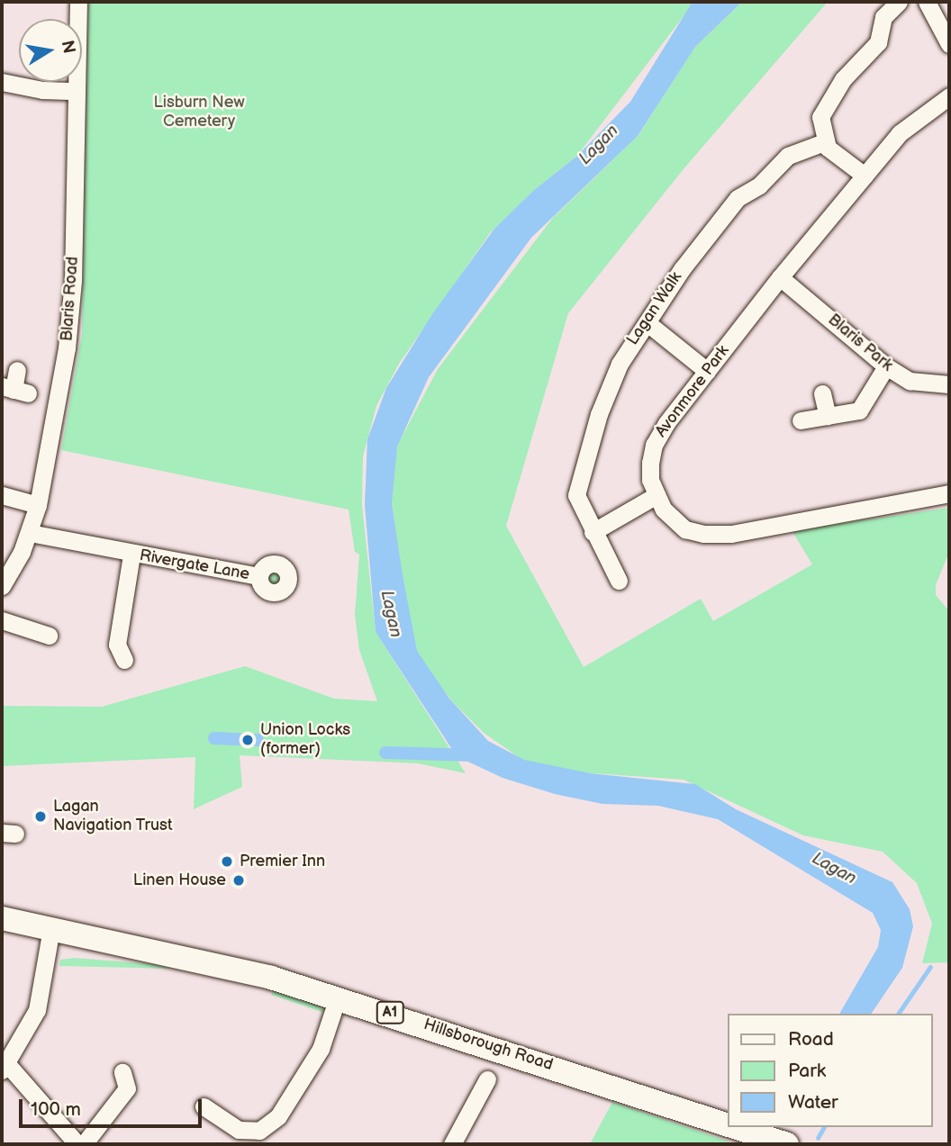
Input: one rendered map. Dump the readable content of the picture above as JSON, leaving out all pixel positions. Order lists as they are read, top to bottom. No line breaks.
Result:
{"streets":{"highway":["A1","Hillsborough Road"],"street":["Blaris Road","Lagan Walk","Blaris Park","Avonmore Park","Rivergate Lane"]},"crossings":[["Blaris Road","Rivergate Lane"],["Blaris Park","Avonmore Park"]],"water":["Lagan"],"parks":["Lisburn New Cemetery"],"places":["Union Locks (former)","Lagan Navigation Trust","Premier Inn","Linen House"],"legend":["Road","Park","Water"],"scale_bar":"100 m","north":"right"}
